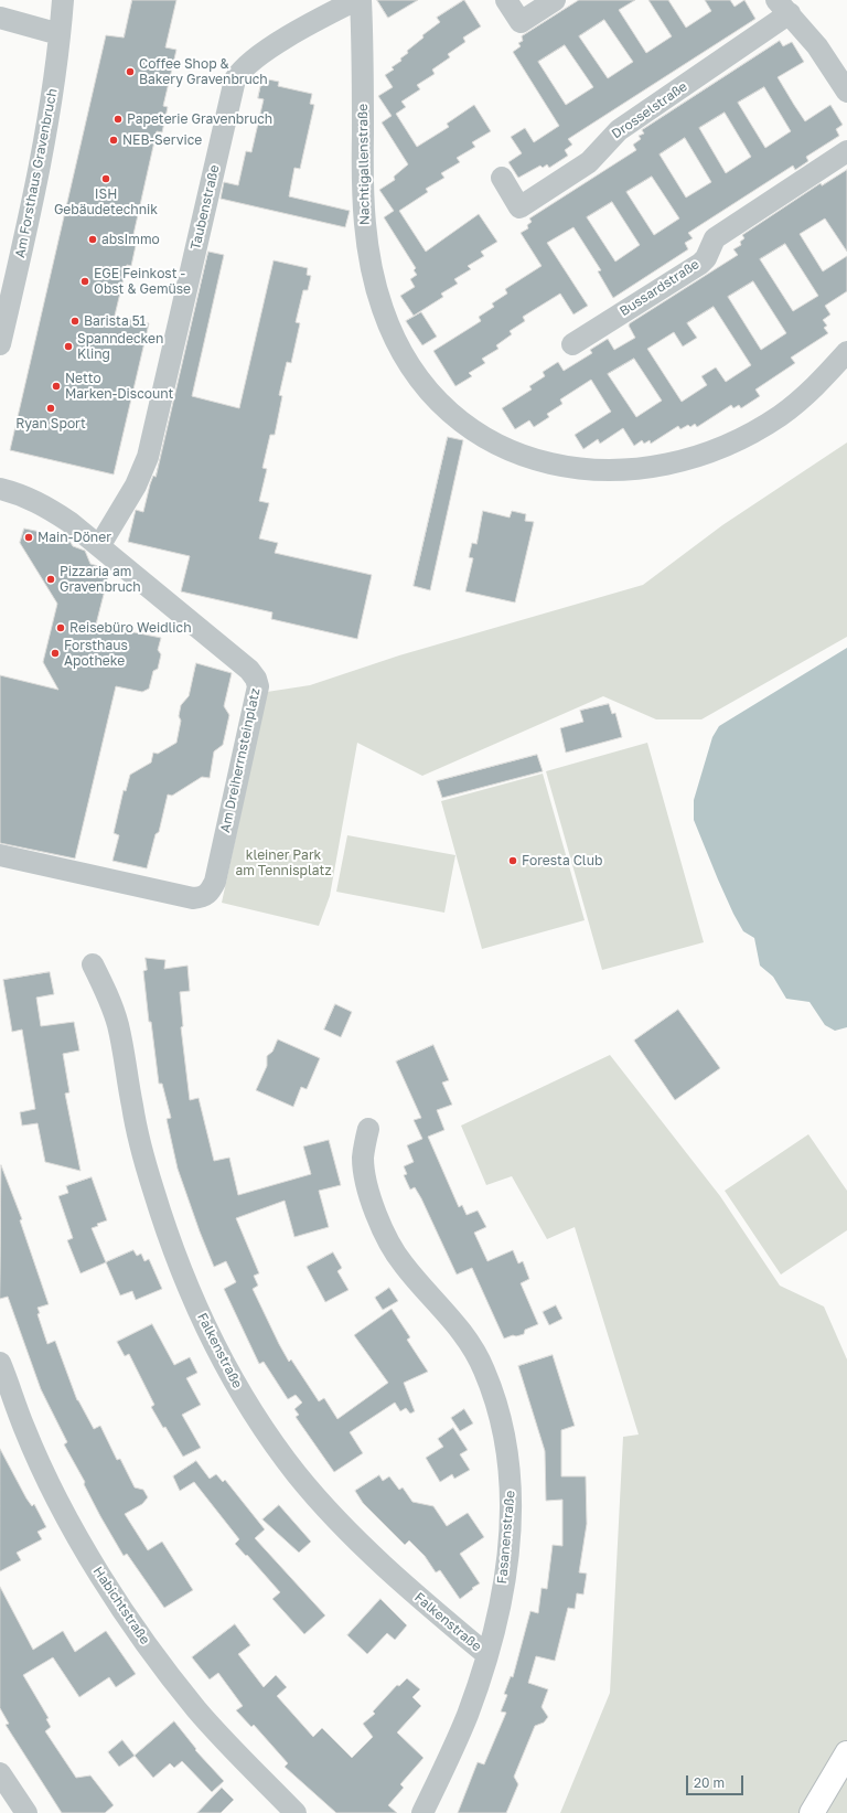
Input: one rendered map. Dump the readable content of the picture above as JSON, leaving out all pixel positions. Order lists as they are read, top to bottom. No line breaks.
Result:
{"streets":{"street":["Drosselstraße","Nachtigallenstraße","Am Forsthaus Gravenbruch","Taubenstraße","Bussardstraße","Am Dreiherrnsteinplatz","Falkenstraße","Fasanenstraße","Habichtstraße"]},"crossings":[["Taubenstraße","Am Dreiherrnsteinplatz"],["Falkenstraße","Fasanenstraße"]],"parks":["kleiner Park am Tennisplatz"],"places":["Coffee Shop & Bakery Gravenbruch","Papeterie Gravenbruch","NEB-Service","ISH Gebäudetechnik","absImmo","EGE Feinkost - Obst & Gemüse","Barista 51","Spanndecken Kling","Netto Marken-Discount","Ryan Sport","Main-Döner","Pizzaria am Gravenbruch","Reisebüro Weidlich","Forsthaus Apotheke","Foresta Club"],"scale_bar":"20 m"}
